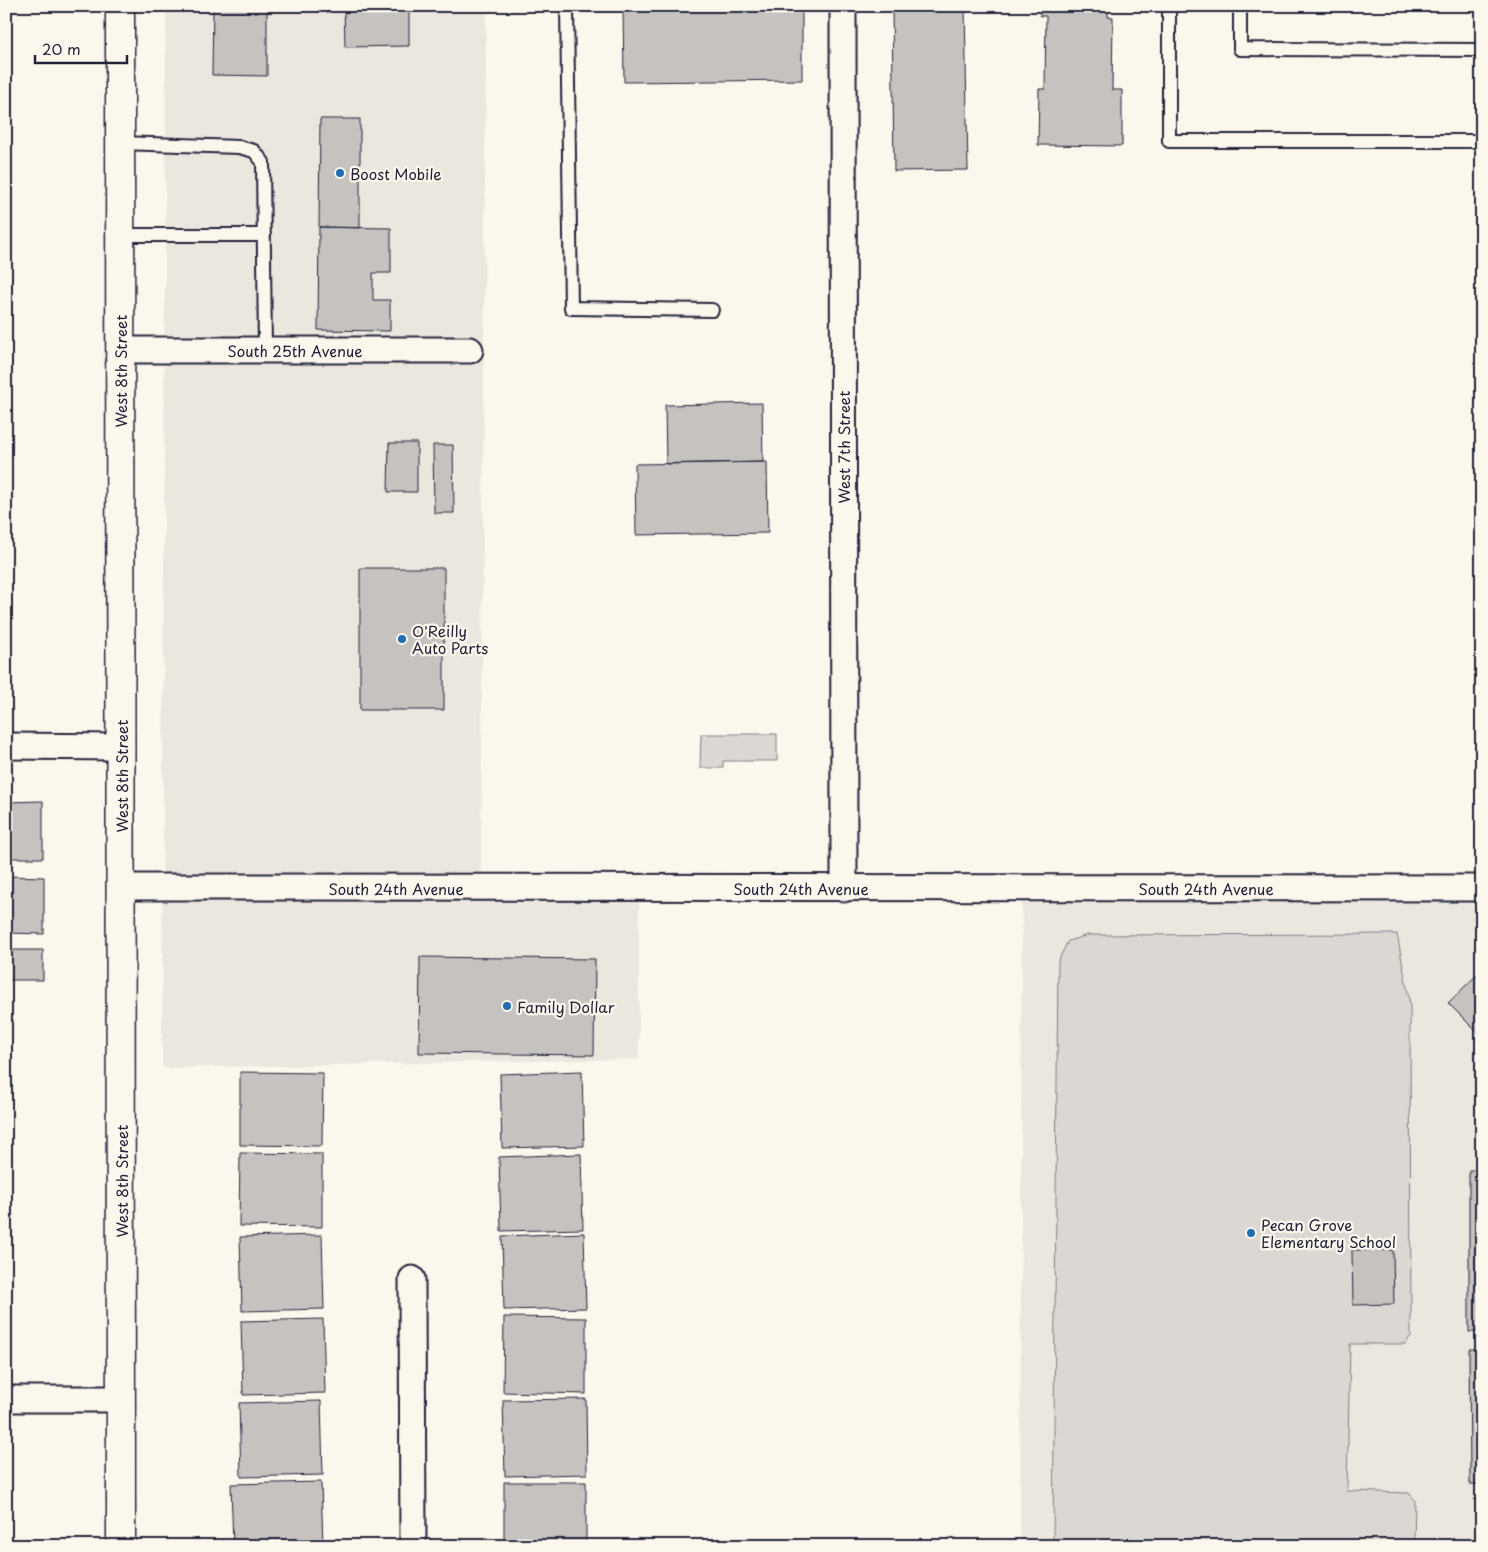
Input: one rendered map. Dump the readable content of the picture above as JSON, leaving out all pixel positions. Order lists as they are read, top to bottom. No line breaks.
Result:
{"streets":{"main road":["West 8th Street"],"street":["South 25th Avenue","West 7th Street","South 24th Avenue"]},"crossings":[["South 25th Avenue","West 8th Street"],["West 8th Street","South 24th Avenue"],["West 7th Street","South 24th Avenue"]],"places":["Boost Mobile","O'Reilly Auto Parts","Family Dollar","Pecan Grove Elementary School"],"scale_bar":"20 m"}
